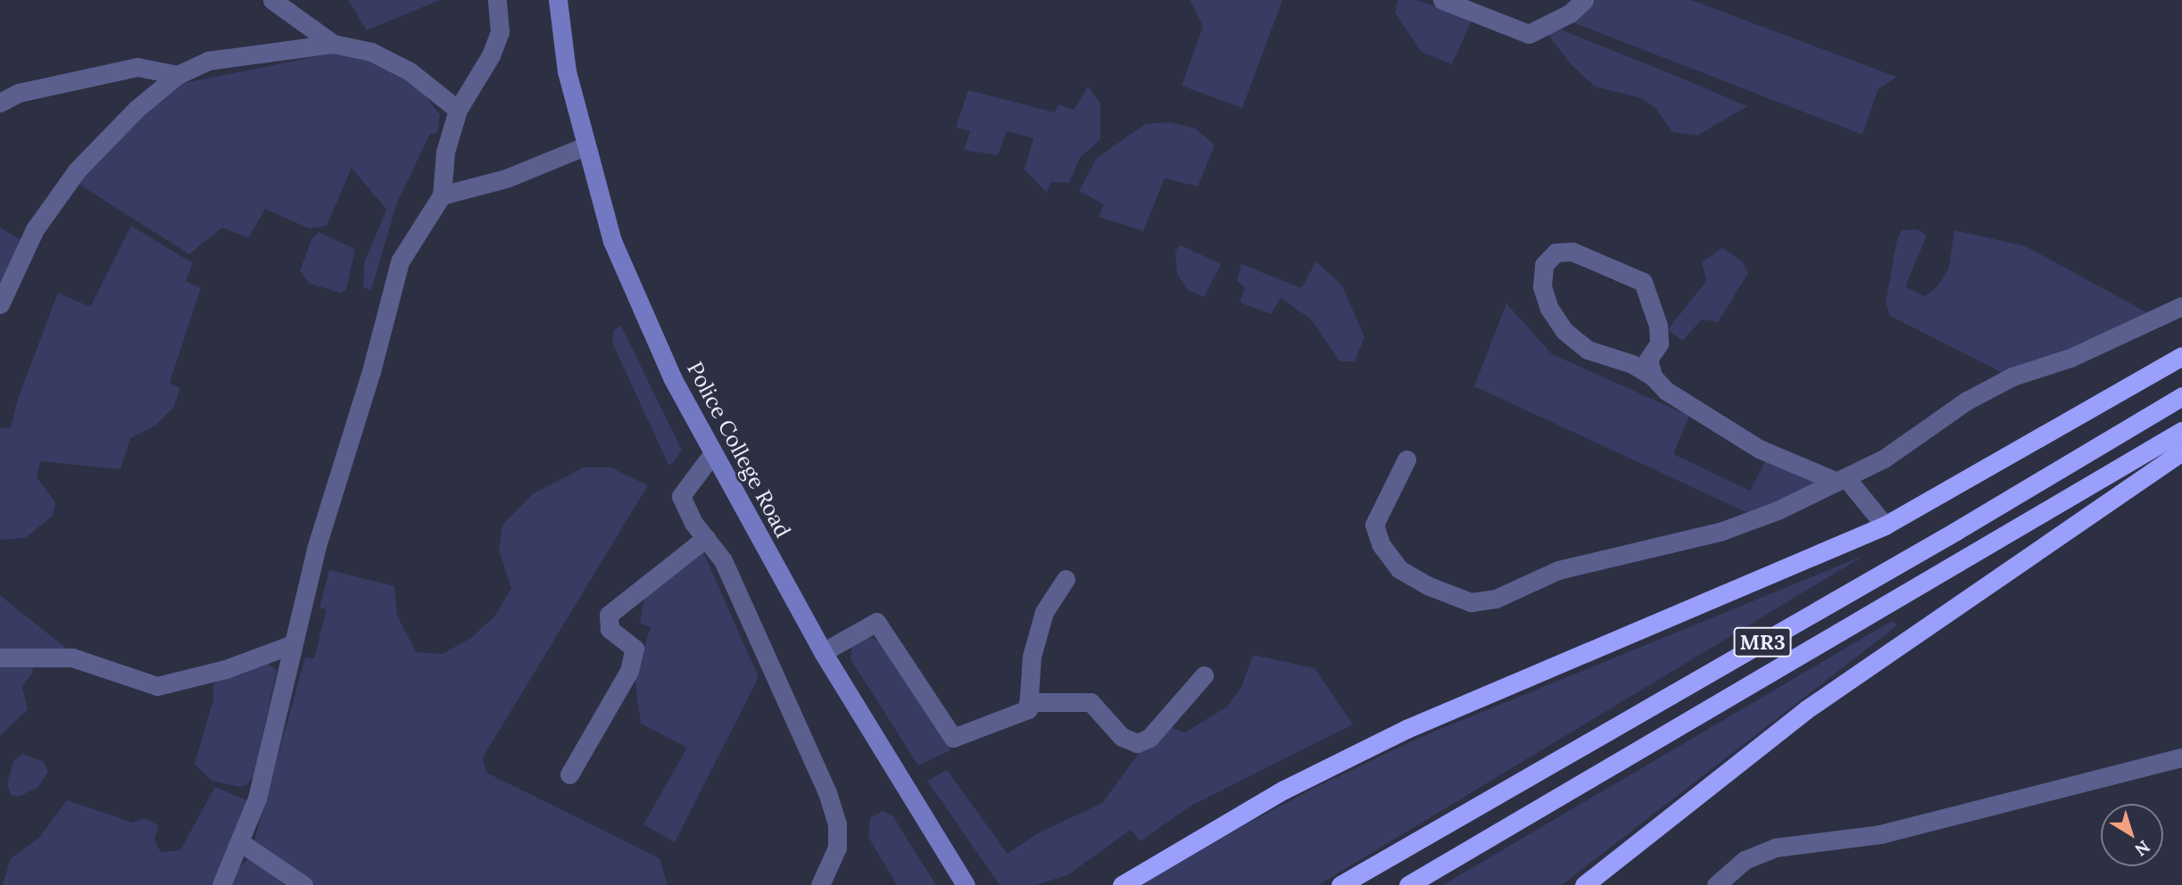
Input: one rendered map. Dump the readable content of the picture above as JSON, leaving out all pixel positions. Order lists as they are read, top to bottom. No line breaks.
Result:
{"streets":{"highway":["MR3"],"street":["Police College Road"]},"north":"bottom right"}
